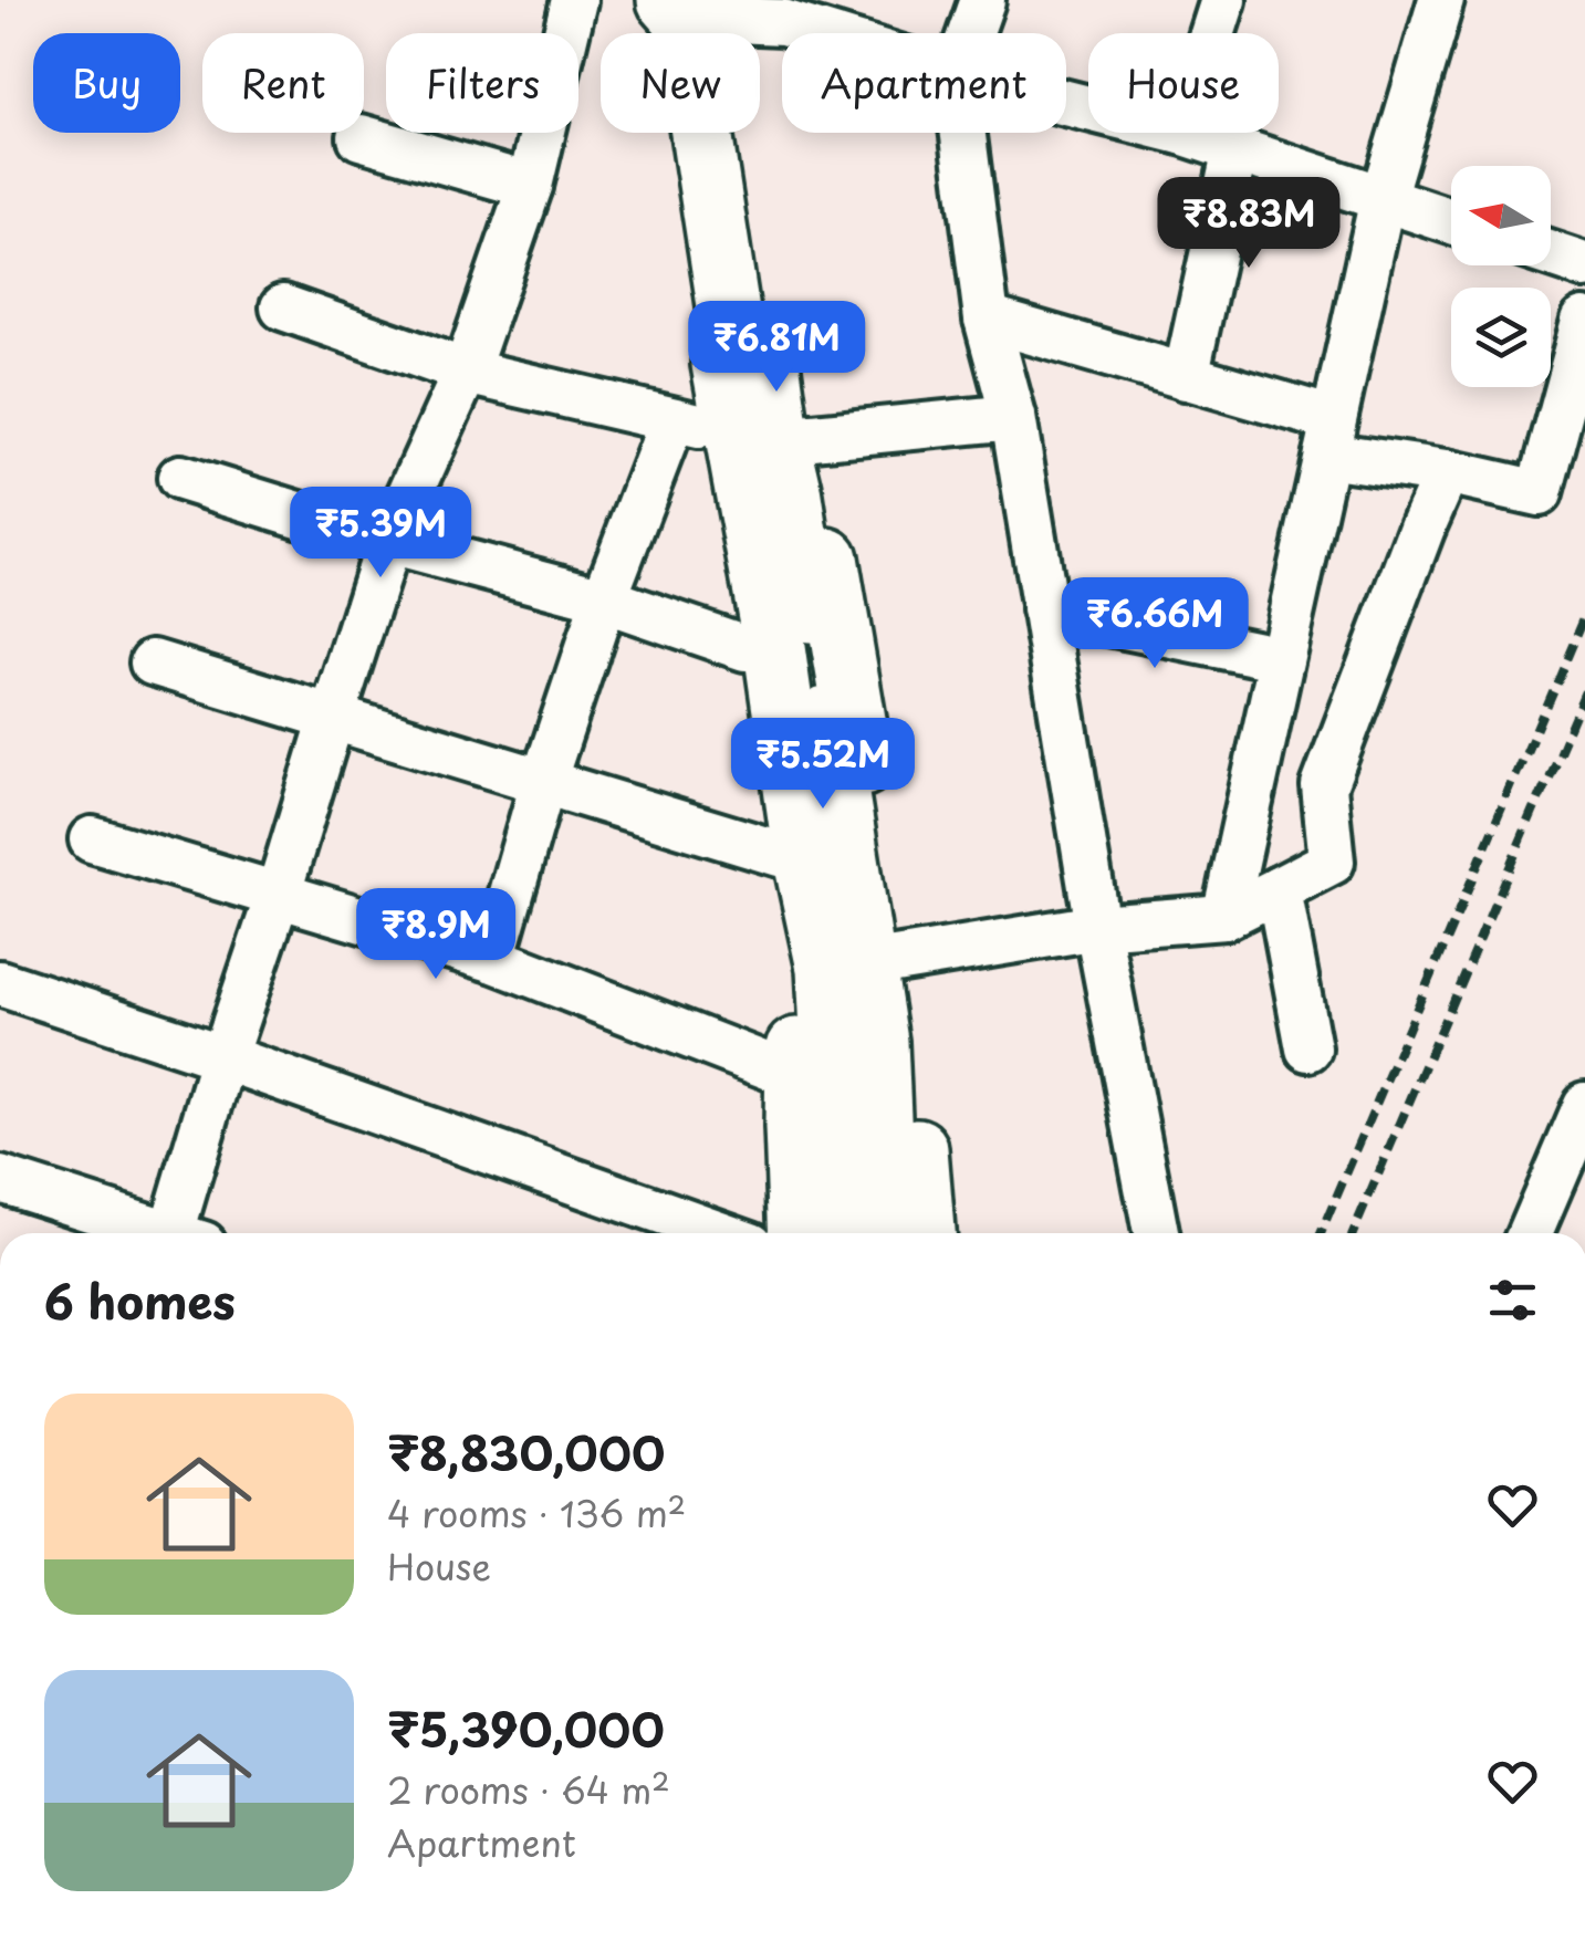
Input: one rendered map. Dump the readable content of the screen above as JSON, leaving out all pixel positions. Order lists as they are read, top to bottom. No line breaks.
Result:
{"north":"left","page":{"chip":["Buy","Rent","Filters","New","Apartment","House"],"price":["₹8.83M","₹6.81M","₹5.39M","₹6.66M","₹5.52M","₹8.9M"],"heading":"6 homes","list":[{"name":"₹8,830,000","note":"4 rooms · 136 m² · House"},{"name":"₹5,390,000","note":"2 rooms · 64 m² · Apartment"}]}}
